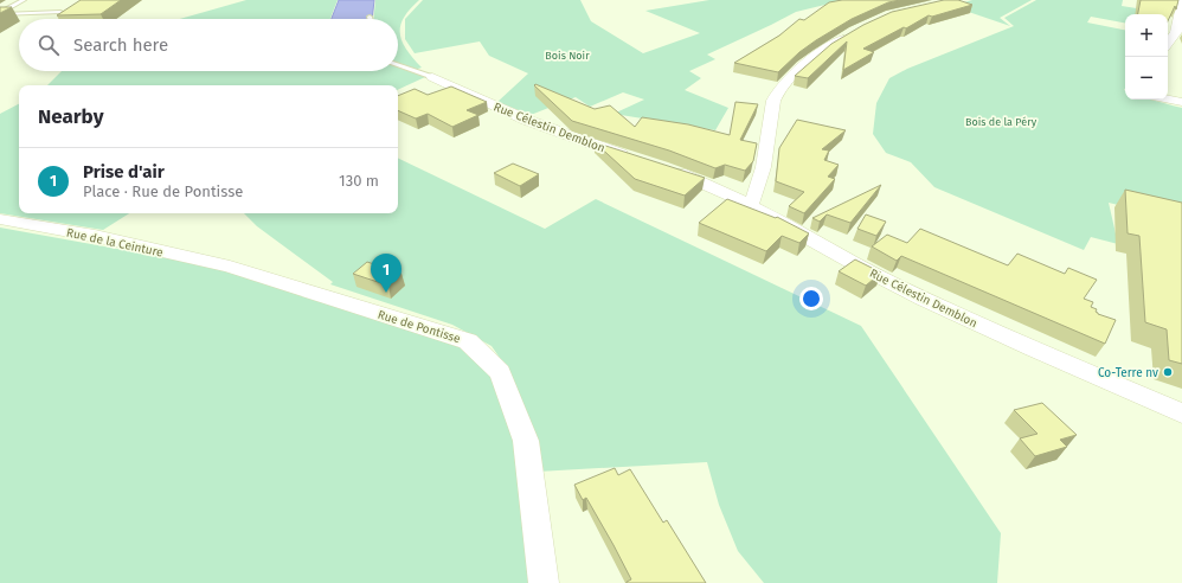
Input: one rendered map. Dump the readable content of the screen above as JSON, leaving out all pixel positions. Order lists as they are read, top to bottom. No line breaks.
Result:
{"streets":{"street":["Rue Célestin Demblon","Rue de la Ceinture","Rue de Pontisse"]},"crossings":[["Rue de la Ceinture","Rue de Pontisse"]],"parks":["Bois Noir","Bois de la Péry"],"places":["Co-Terre nv"],"page":{"map_buttons":["+","−"],"search":"Search here","heading":"Nearby","list":[{"mark":"1","name":"Prise d'air","note":"Place · Rue de Pontisse","value":"130 m"}],"pins":"1"}}
